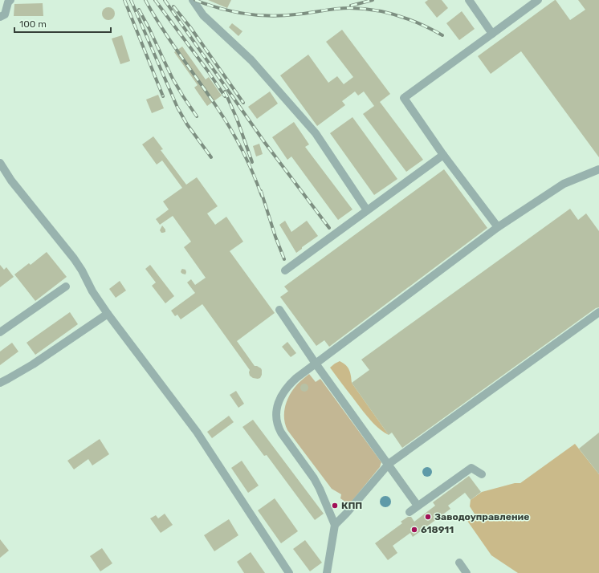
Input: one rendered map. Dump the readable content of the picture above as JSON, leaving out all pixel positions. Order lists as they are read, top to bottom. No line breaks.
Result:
{"places":["КПП","Заводоуправление","618911"],"scale_bar":"100 m"}
